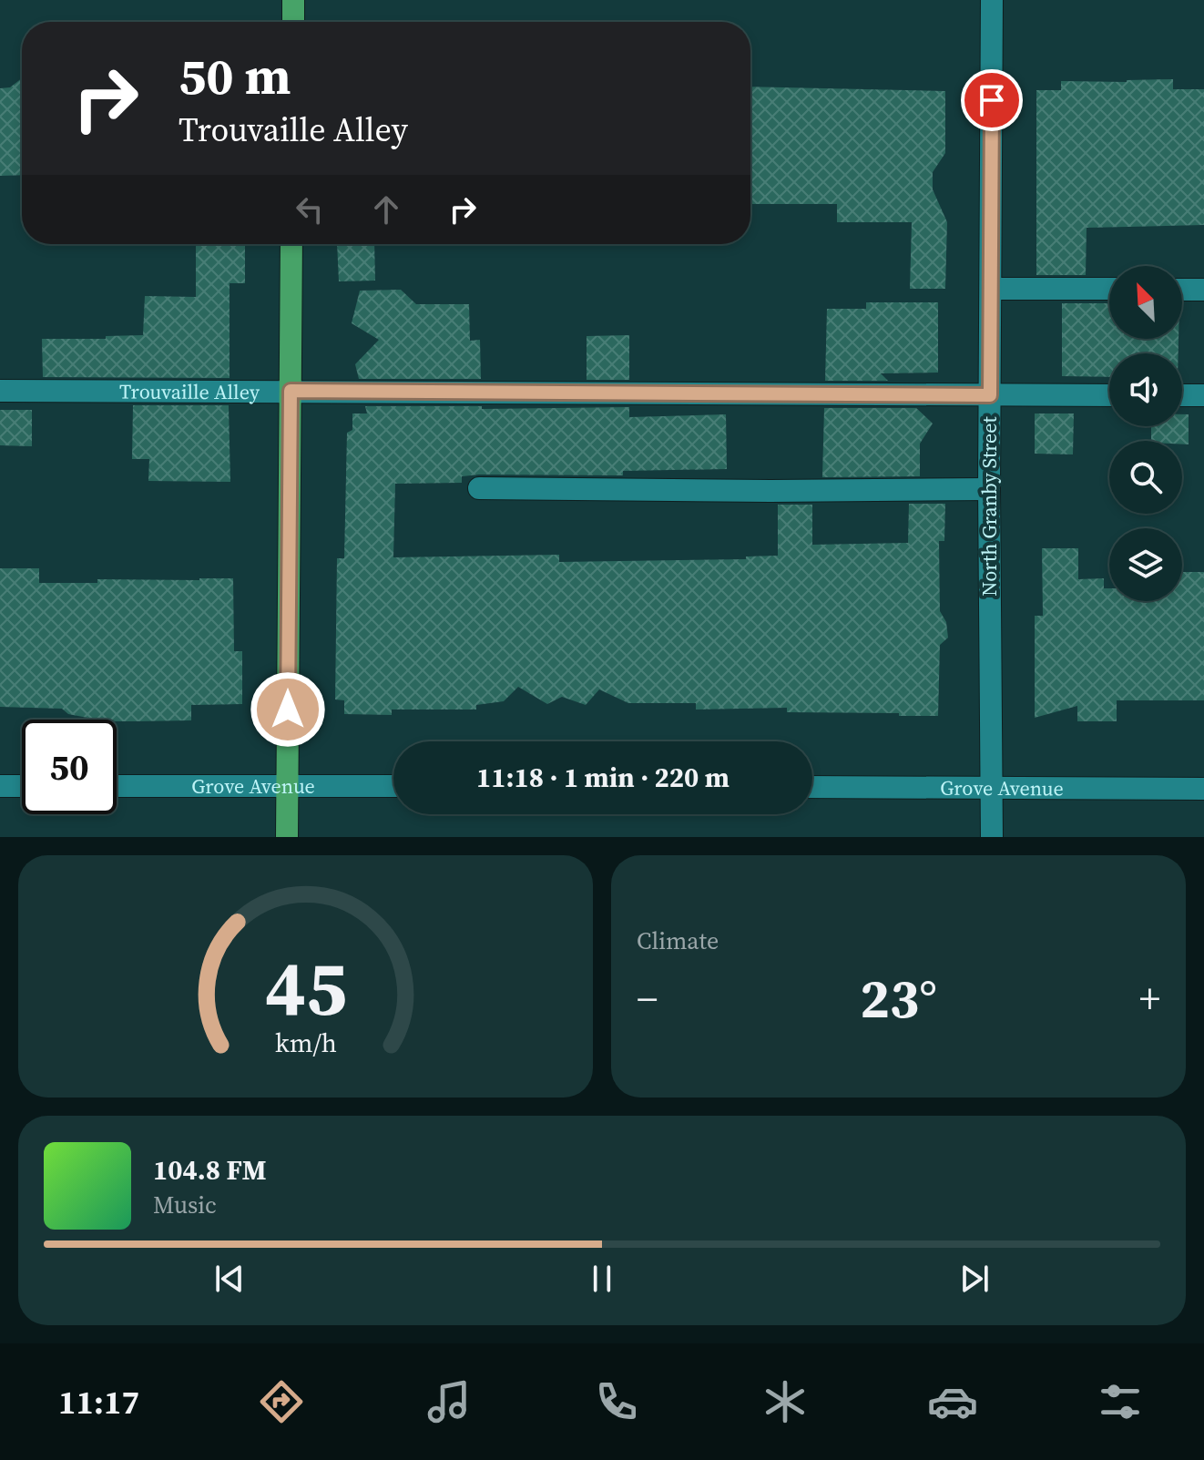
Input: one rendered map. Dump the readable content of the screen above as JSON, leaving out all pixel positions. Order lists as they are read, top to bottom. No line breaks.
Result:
{"streets":{"street":["Trouvaille Alley","North Granby Street","Grove Avenue"]},"crossings":[["Trouvaille Alley","North Granby Street"],["North Granby Street","Grove Avenue"]],"north":"top left","page":{"turn":["50 m","Trouvaille Alley"],"limit":"50","trip":"11:18 · 1 min · 220 m","tile":"Climate","heat":["−","23°","+"],"song":["104.8 FM","Music"],"tabs":"11:17","gauge":["45","km/h"]}}
